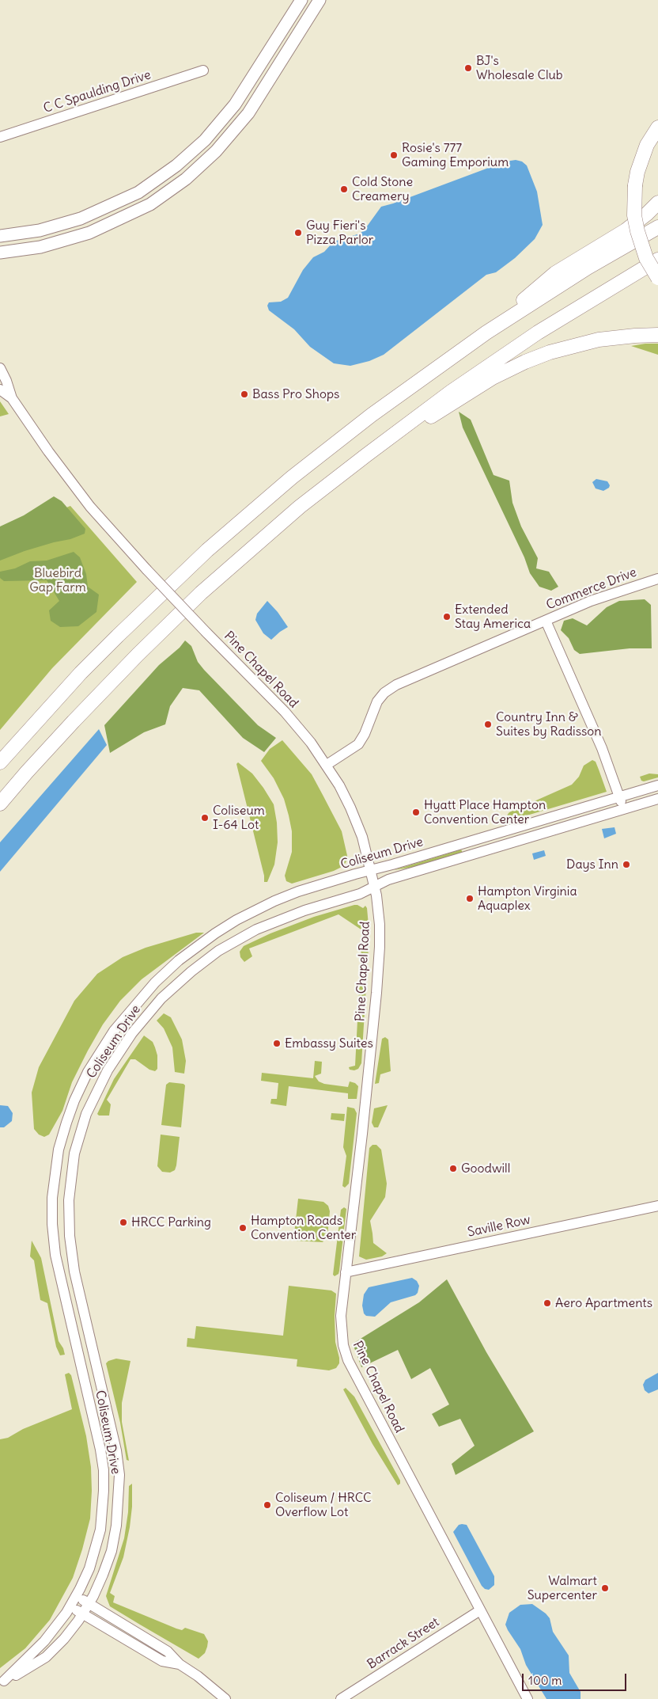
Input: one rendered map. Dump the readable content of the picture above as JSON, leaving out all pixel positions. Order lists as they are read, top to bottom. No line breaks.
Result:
{"streets":{"street":["C C Spaulding Drive","Commerce Drive","Pine Chapel Road","Coliseum Drive","Saville Row","Barrack Street"]},"crossings":[["Commerce Drive","Pine Chapel Road"],["Pine Chapel Road","Coliseum Drive"],["Pine Chapel Road","Saville Row"],["Pine Chapel Road","Barrack Street"]],"parks":["Bluebird Gap Farm"],"places":["BJ's Wholesale Club","Rosie's 777 Gaming Emporium","Cold Stone Creamery","Guy Fieri's Pizza Parlor","Bass Pro Shops","Extended Stay America","Country Inn & Suites by Radisson","Hyatt Place Hampton Convention Center","Coliseum I-64 Lot","Days Inn","Hampton Virginia Aquaplex","Embassy Suites","Goodwill","HRCC Parking","Hampton Roads Convention Center","Aero Apartments","Coliseum / HRCC Overflow Lot","Walmart Supercenter"],"scale_bar":"100 m"}
